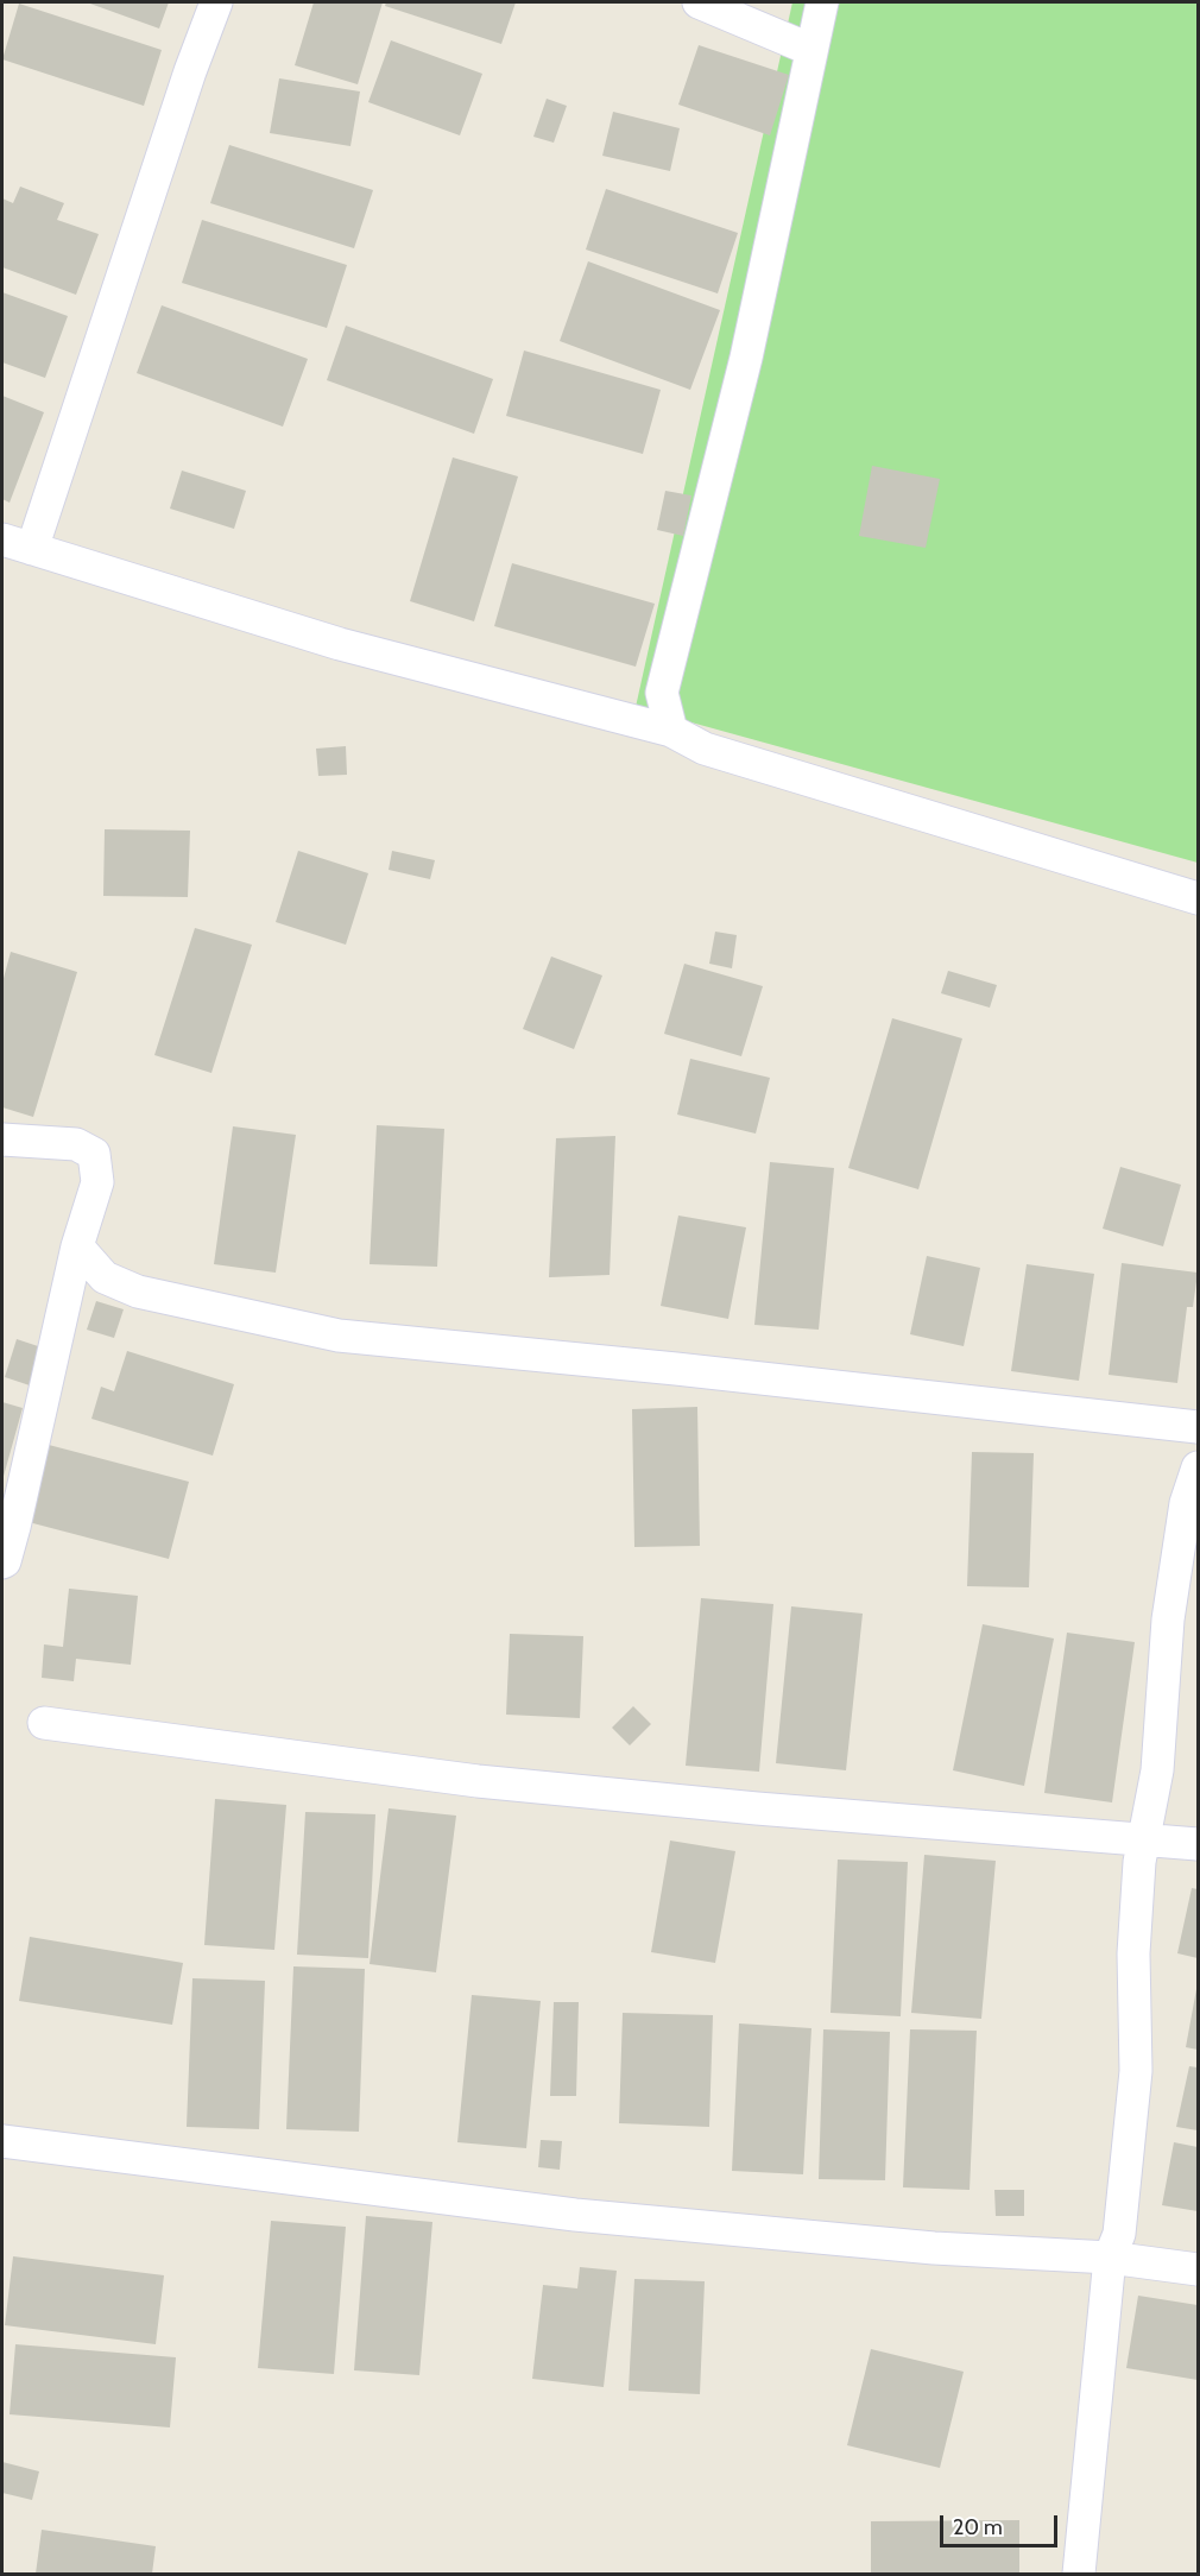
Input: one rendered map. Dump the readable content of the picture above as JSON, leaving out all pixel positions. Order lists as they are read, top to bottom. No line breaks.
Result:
{"scale_bar":"20 m"}
